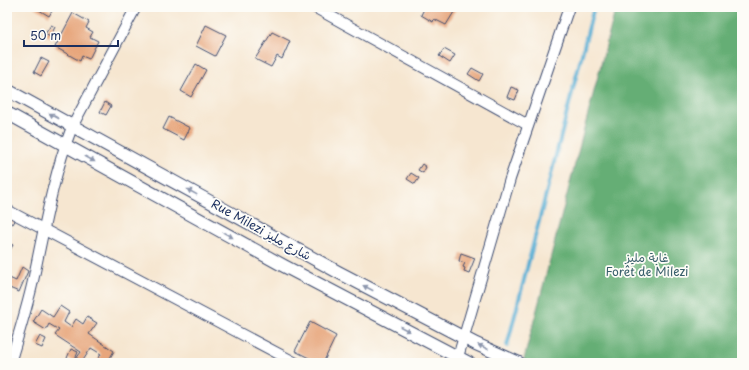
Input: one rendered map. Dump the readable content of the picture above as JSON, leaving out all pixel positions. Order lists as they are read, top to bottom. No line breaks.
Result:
{"streets":{"street":["Rue Milezi شارع مليز"]},"parks":["غابة مليز Forêt de Milezi"],"scale_bar":"50 m"}
